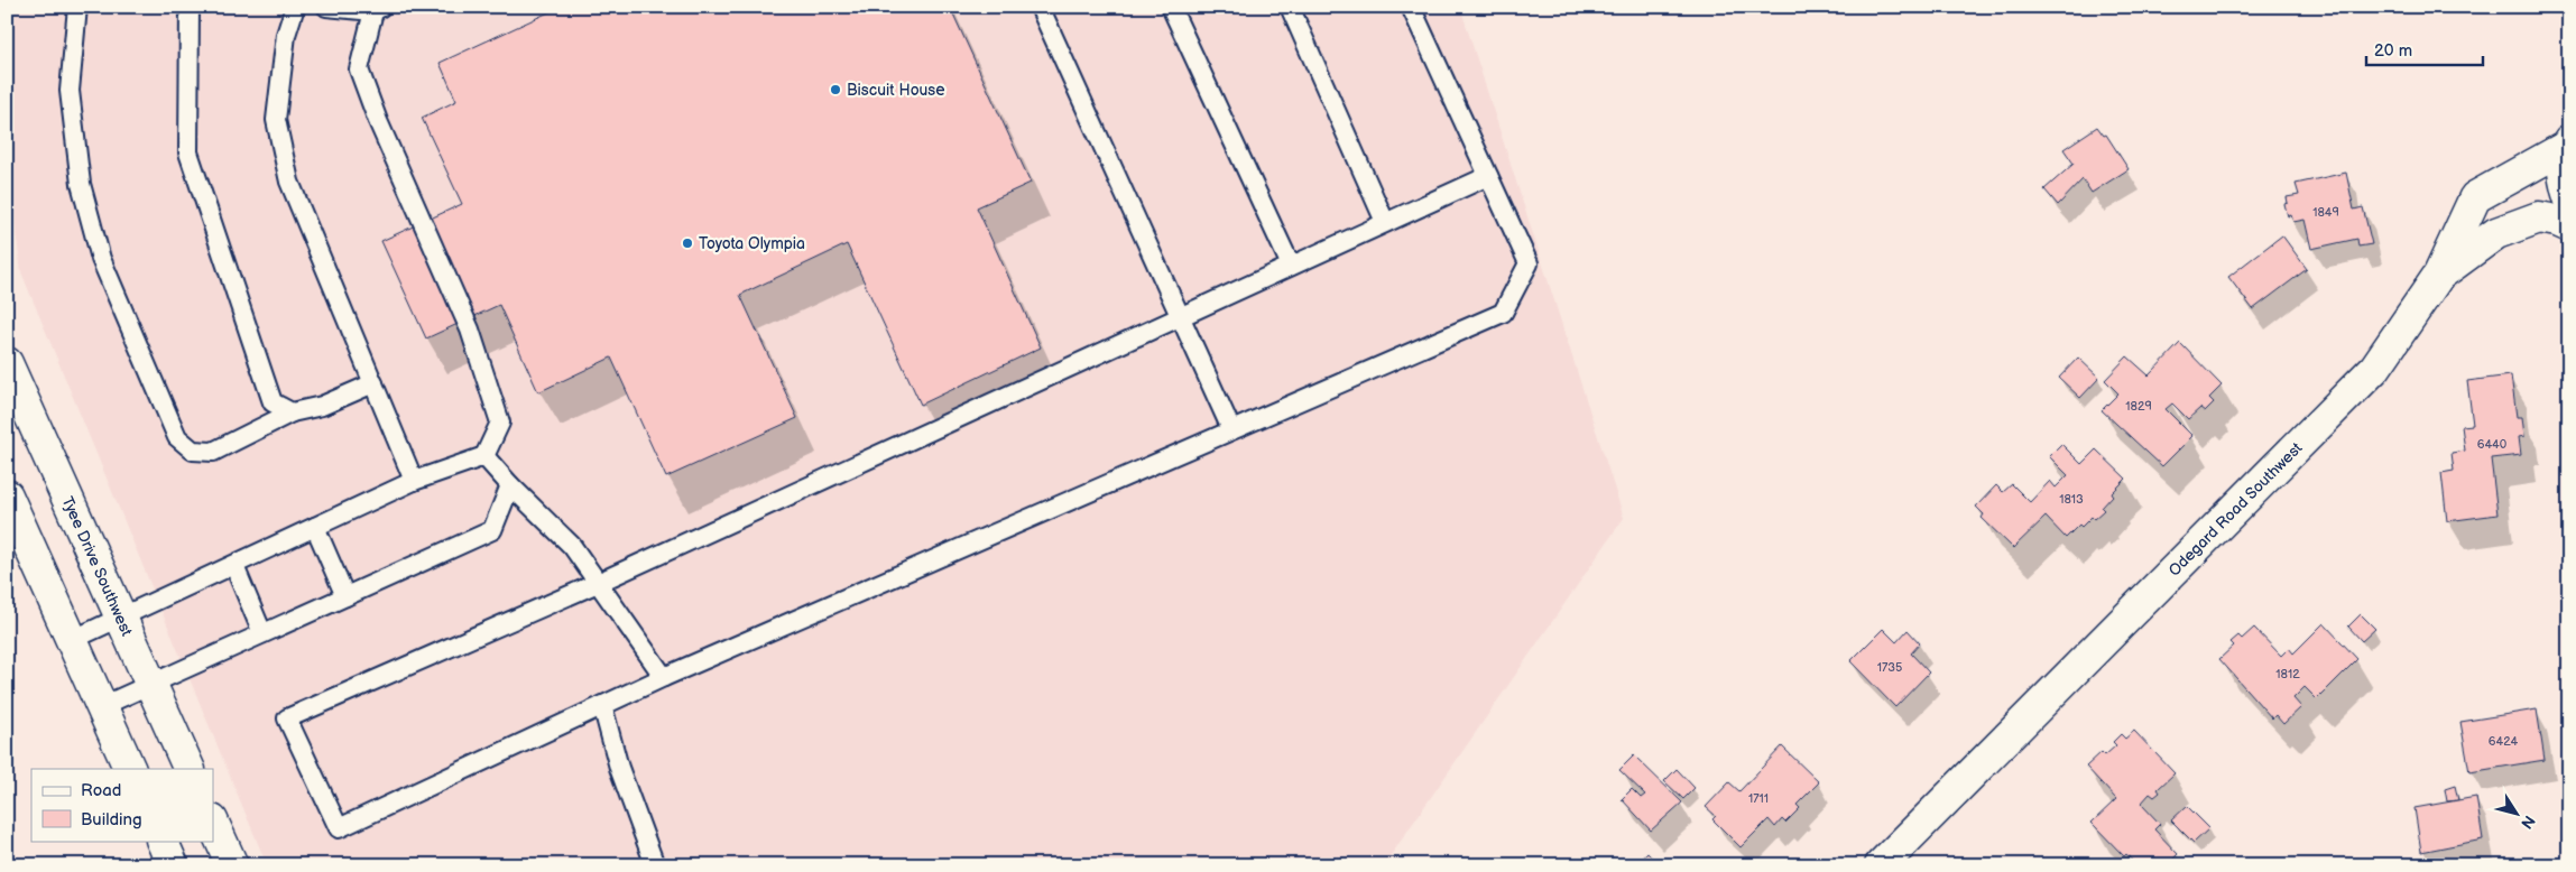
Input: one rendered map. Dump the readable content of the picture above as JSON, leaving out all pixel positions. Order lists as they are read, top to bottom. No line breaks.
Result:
{"streets":{"street":["Odegard Road Southwest","Tyee Drive Southwest"]},"places":["Biscuit House","Toyota Olympia"],"house_numbers":["1849","1829","6440","1813","1735","1812","6424","1711"],"legend":["Road","Building"],"scale_bar":"20 m","north":"bottom right"}
